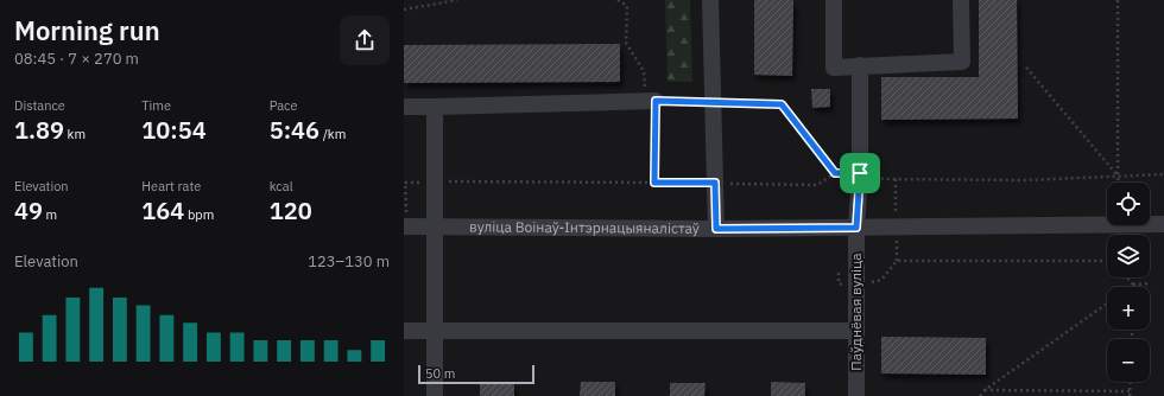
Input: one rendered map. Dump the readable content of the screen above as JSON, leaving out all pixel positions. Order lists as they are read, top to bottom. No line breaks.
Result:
{"streets":{"street":["вуліца Воінаў-Інтэрнацыяналістаў","Паўднёвая вуліца"]},"crossings":[["вуліца Воінаў-Інтэрнацыяналістаў","Паўднёвая вуліца"]],"scale_bar":"50 m","page":{"heading":["Morning run","08:45 · 7 × 270 m"],"stats":[["Distance","1.89 km"],["Time","10:54"],["Pace","5:46 /km"],["Elevation","49 m"],["Heart rate","164 bpm"],["kcal","120"]],"map_buttons":["+","−"],"chart":["Elevation","123–130 m"],"scale":"50 m"}}
